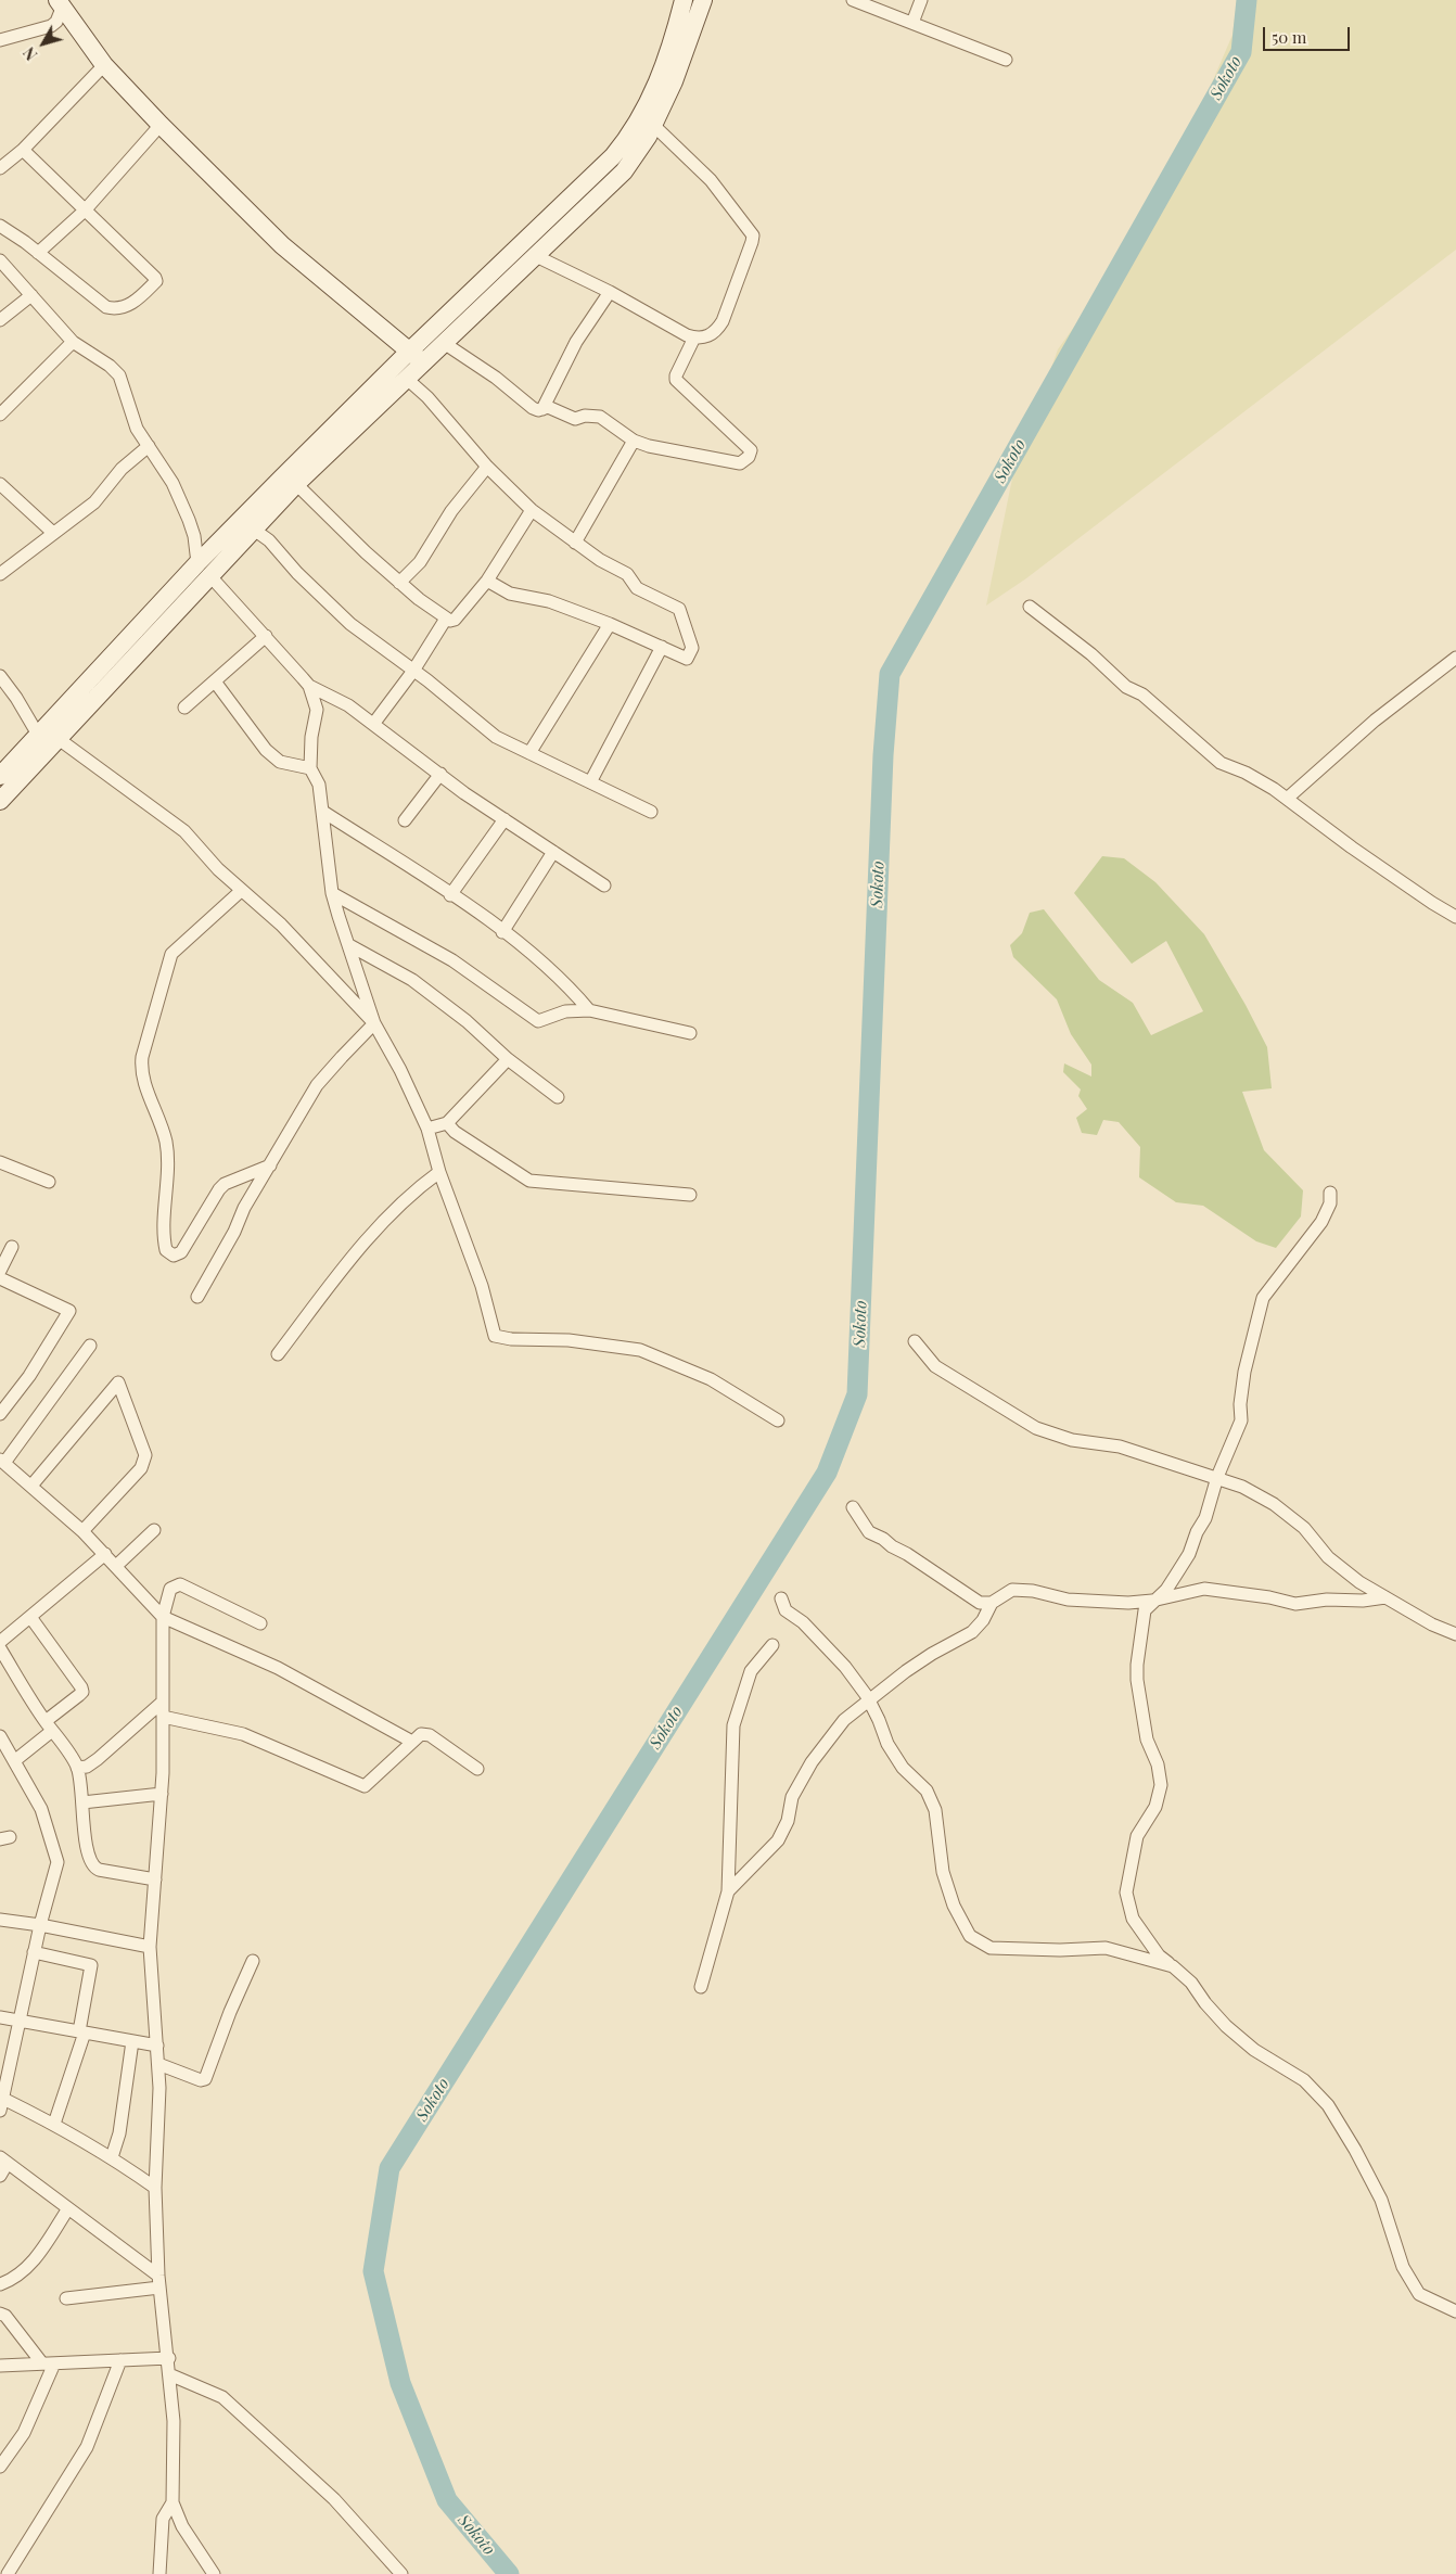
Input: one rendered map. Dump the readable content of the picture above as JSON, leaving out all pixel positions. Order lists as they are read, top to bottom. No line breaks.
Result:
{"water":["Sokoto"],"scale_bar":"50 m","north":"bottom left"}
